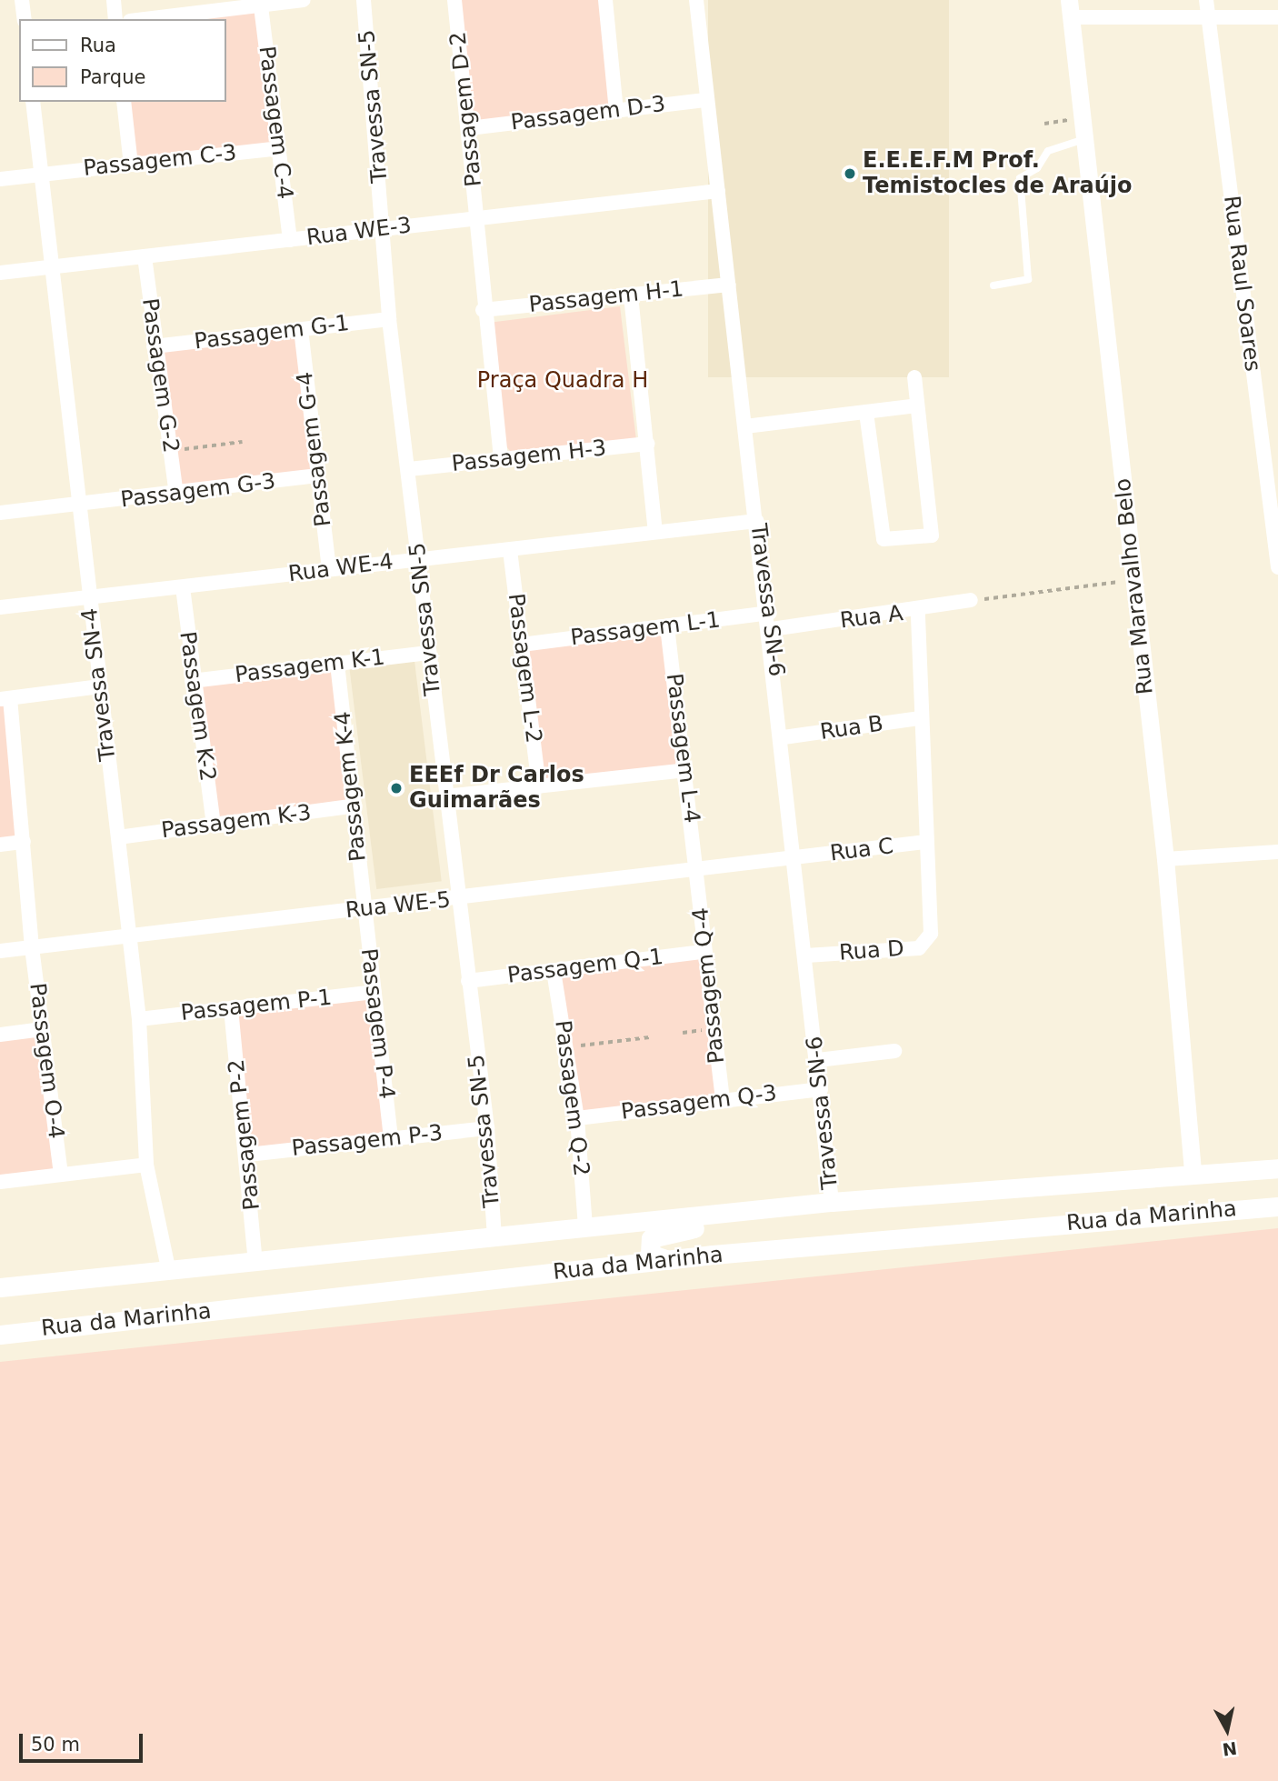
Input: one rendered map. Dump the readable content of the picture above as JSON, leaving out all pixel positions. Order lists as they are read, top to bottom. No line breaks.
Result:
{"streets":{"main road":["Rua da Marinha"],"street":["Travessa SN-5","Passagem D-2","Passagem D-3","Passagem C-4","Passagem C-3","Rua WE-3","Rua Raul Soares","Passagem H-1","Passagem G-1","Passagem G-2","Passagem G-4","Passagem H-3","Passagem G-3","Rua WE-4","Rua Maravalho Belo","Travessa SN-6","Rua A","Passagem L-1","Passagem K-1","Passagem L-2","Travessa SN-4","Passagem K-2","Rua B","Passagem L-4","Passagem K-4","Passagem K-3","Rua C","Rua WE-5","Rua D","Passagem Q-1","Passagem Q-4","Passagem P-1","Passagem P-4","Passagem O-4","Passagem Q-2","Passagem Q-3","Passagem P-2","Passagem P-3"]},"crossings":[["Travessa SN-5","Rua WE-3"],["Travessa SN-5","Passagem G-1"],["Travessa SN-5","Passagem H-3"],["Travessa SN-5","Rua WE-4"],["Travessa SN-5","Passagem K-1"],["Travessa SN-5","Rua WE-5"],["Travessa SN-5","Passagem Q-1"],["Travessa SN-5","Passagem P-3"],["Travessa SN-5","Rua da Marinha"],["Passagem D-2","Passagem D-3"],["Passagem D-2","Rua WE-3"],["Passagem D-2","Passagem H-1"],["Passagem D-2","Passagem H-3"],["Passagem D-3","Travessa SN-6"],["Passagem C-4","Passagem C-3"],["Passagem C-4","Rua WE-3"],["Passagem C-3","Travessa SN-4"],["Rua WE-3","Passagem G-2"],["Rua WE-3","Travessa SN-6"],["Rua WE-3","Travessa SN-4"],["Passagem H-1","Travessa SN-6"],["Passagem G-1","Passagem G-2"],["Passagem G-1","Passagem G-4"],["Passagem G-2","Passagem G-3"],["Passagem G-4","Passagem G-3"],["Passagem G-4","Rua WE-4"],["Passagem G-3","Travessa SN-4"],["Rua WE-4","Travessa SN-6"],["Rua WE-4","Passagem L-2"],["Rua WE-4","Travessa SN-4"],["Rua WE-4","Passagem K-2"],["Rua Maravalho Belo","Rua da Marinha"],["Travessa SN-6","Rua A"],["Travessa SN-6","Passagem L-1"],["Travessa SN-6","Rua B"],["Travessa SN-6","Rua C"],["Travessa SN-6","Rua WE-5"],["Travessa SN-6","Rua D"],["Travessa SN-6","Passagem Q-3"],["Travessa SN-6","Rua da Marinha"],["Passagem L-1","Passagem L-2"],["Passagem L-1","Passagem L-4"],["Passagem K-1","Passagem K-2"],["Passagem K-1","Passagem K-4"],["Travessa SN-4","Passagem K-3"],["Travessa SN-4","Rua WE-5"],["Travessa SN-4","Passagem P-1"],["Travessa SN-4","Rua da Marinha"],["Passagem K-2","Passagem K-3"],["Passagem L-4","Rua WE-5"],["Passagem L-4","Passagem Q-4"],["Passagem K-4","Passagem K-3"],["Passagem K-4","Rua WE-5"],["Passagem K-4","Passagem P-4"],["Rua C","Rua WE-5"],["Rua C","Rua D"],["Rua WE-5","Passagem Q-4"],["Rua WE-5","Passagem P-4"],["Rua WE-5","Passagem O-4"],["Passagem Q-1","Passagem Q-4"],["Passagem Q-1","Passagem Q-2"],["Passagem Q-4","Passagem Q-3"],["Passagem P-1","Passagem P-4"],["Passagem P-1","Passagem P-2"],["Passagem P-4","Passagem P-3"],["Passagem Q-2","Passagem Q-3"],["Passagem Q-2","Rua da Marinha"],["Passagem P-2","Passagem P-3"],["Passagem P-2","Rua da Marinha"]],"parks":["Praça Quadra H"],"places":["E.E.E.F.M Prof. Temistocles de Araújo","EEEf Dr Carlos Guimarães"],"legend":["Rua","Parque"],"scale_bar":"50 m","north":"bottom"}
